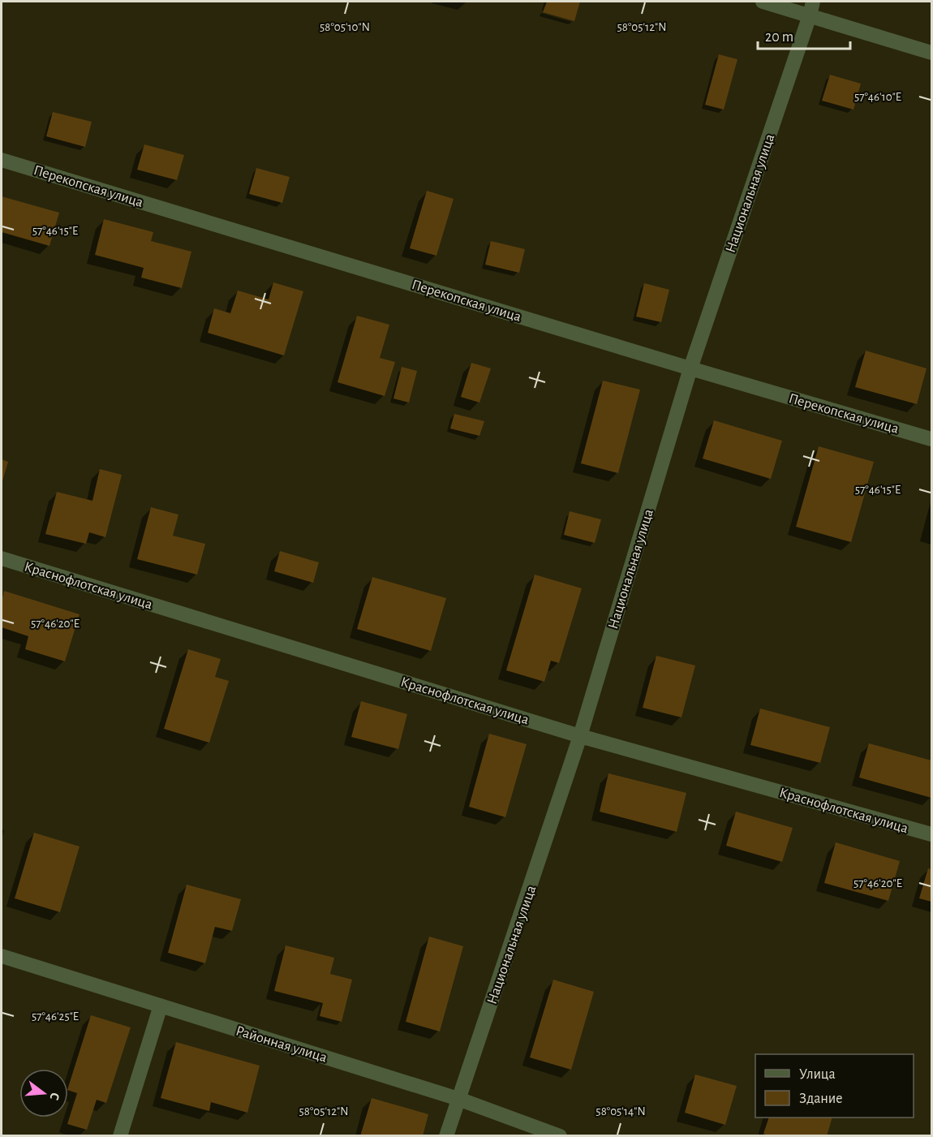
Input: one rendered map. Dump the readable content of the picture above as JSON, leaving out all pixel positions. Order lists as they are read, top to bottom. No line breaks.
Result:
{"streets":{"street":["Перекопская улица","Национальная улица","Краснофлотская улица","Районная улица"]},"crossings":[["Перекопская улица","Национальная улица"],["Национальная улица","Краснофлотская улица"],["Национальная улица","Районная улица"]],"legend":["Улица","Здание"],"scale_bar":"20 m","north":"right","coordinates":["58°05'10\"N","58°05'12\"N","57°46'10\"E","57°46'15\"E","57°46'20\"E","57°46'25\"E","58°05'14\"N"]}
